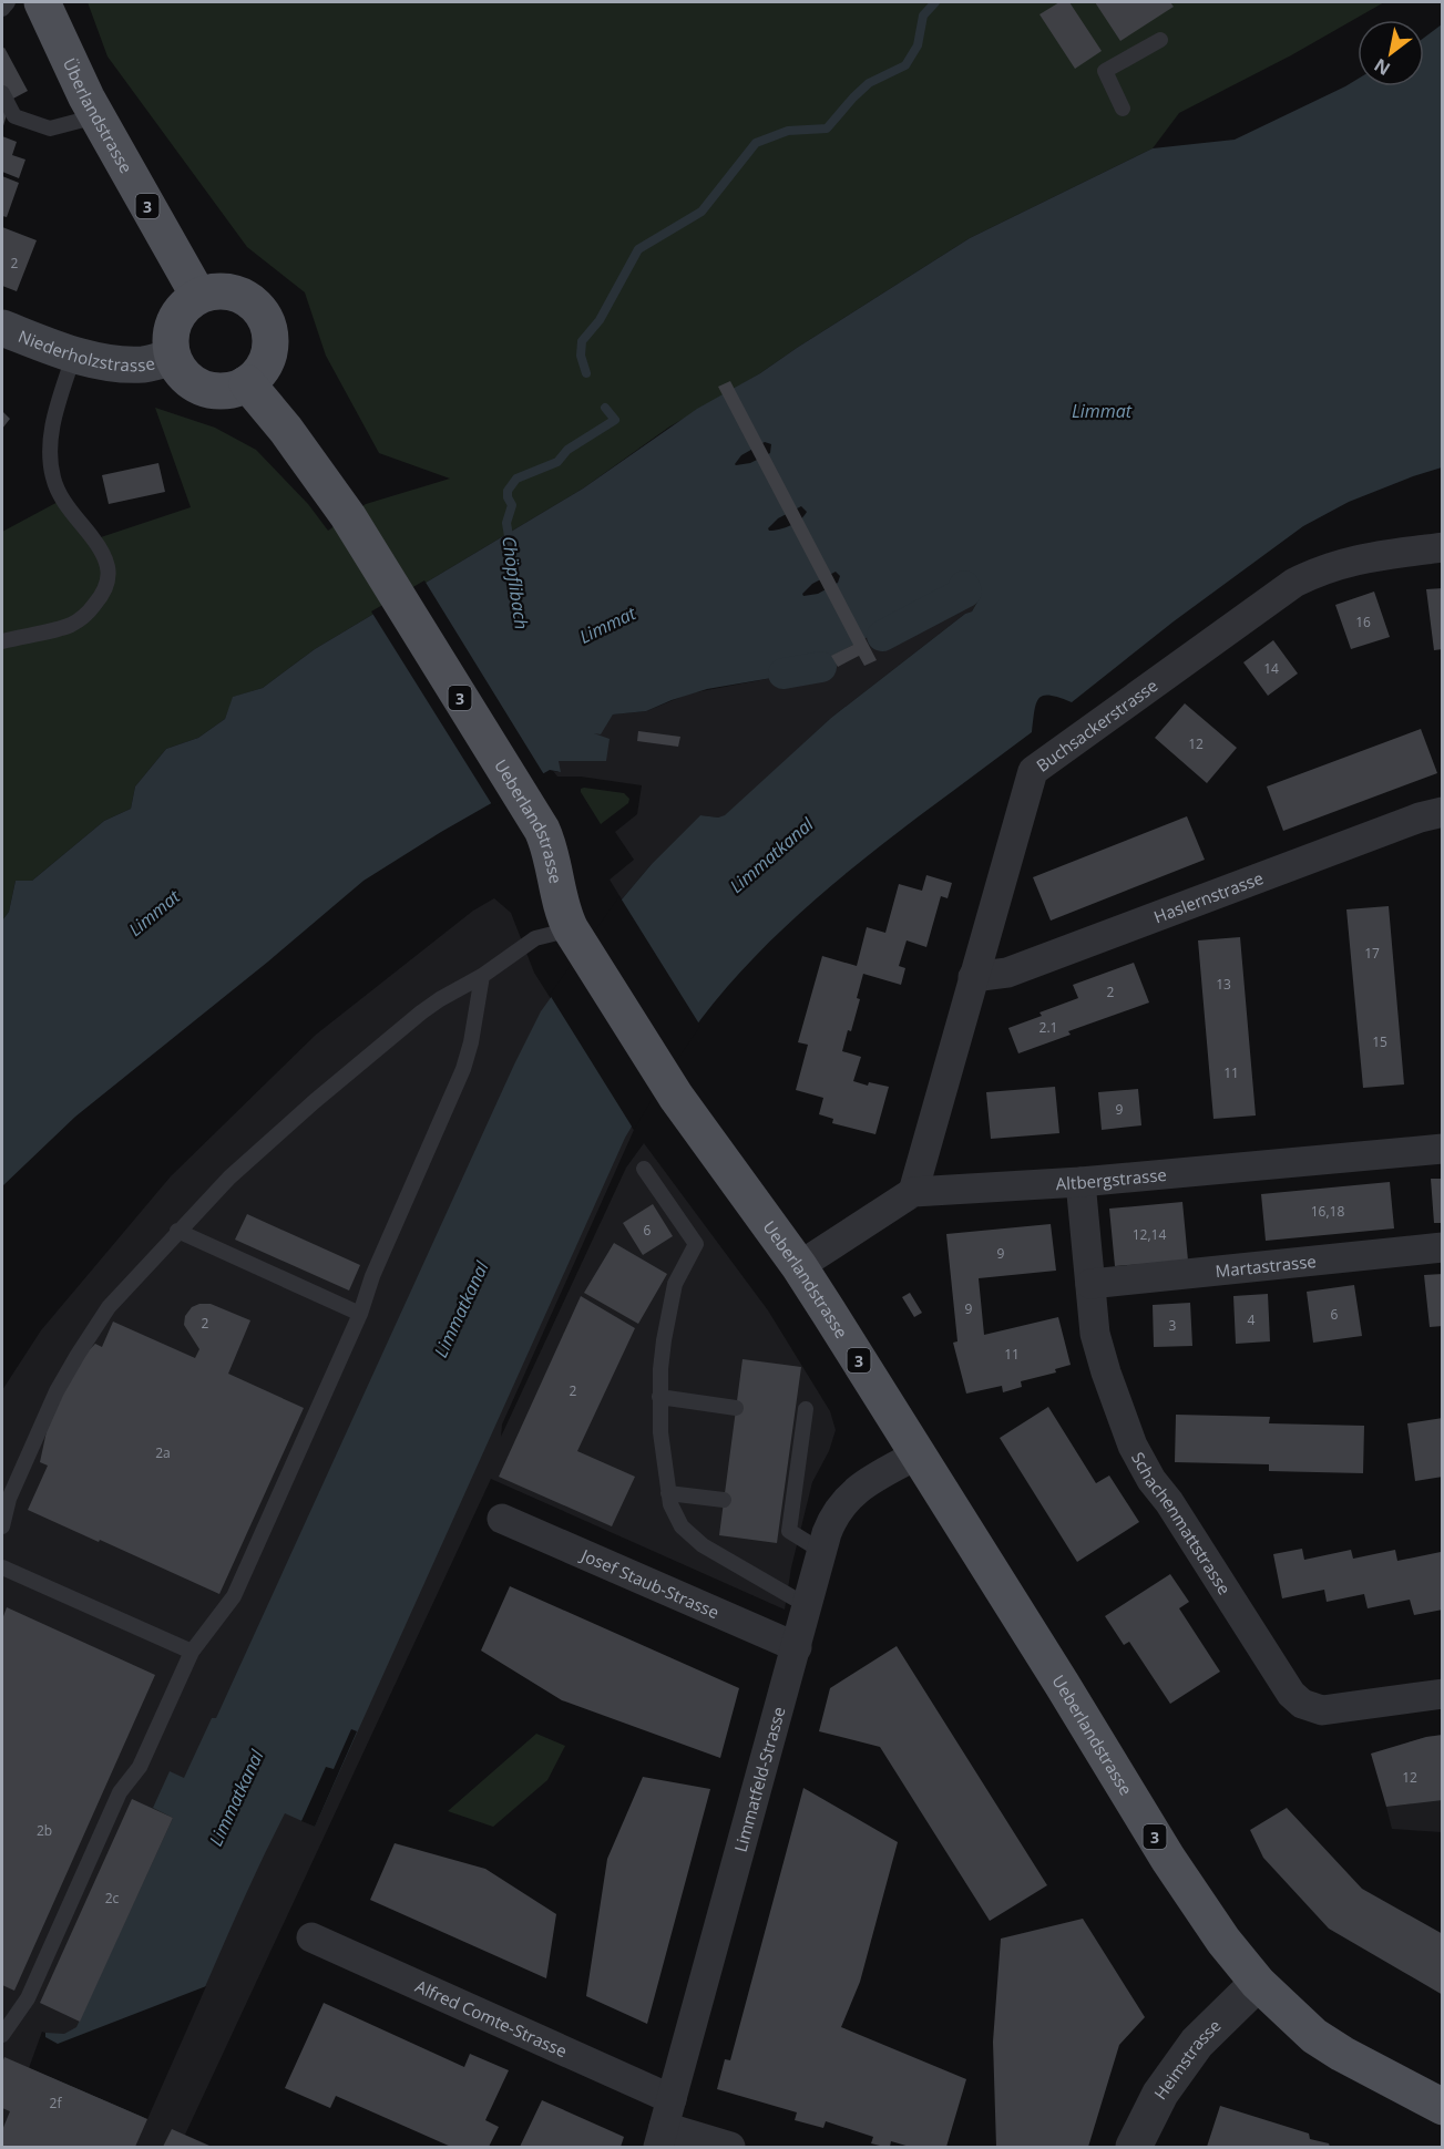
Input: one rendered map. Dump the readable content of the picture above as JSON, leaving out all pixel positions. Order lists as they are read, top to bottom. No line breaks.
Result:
{"streets":{"main road":["Überlandstrasse","3","Niederholzstrasse","Ueberlandstrasse"],"street":["Buchsackerstrasse","Haslernstrasse","Altbergstrasse","Martastrasse","Schachenmattstrasse","Josef Staub-Strasse","Limmatfeld-Strasse","Alfred Comte-Strasse","Heimstrasse"]},"crossings":[["Überlandstrasse","Niederholzstrasse"],["Überlandstrasse","Ueberlandstrasse"],["Niederholzstrasse","Ueberlandstrasse"],["Buchsackerstrasse","Haslernstrasse"],["Buchsackerstrasse","Altbergstrasse"],["Ueberlandstrasse","Altbergstrasse"],["Ueberlandstrasse","Limmatfeld-Strasse"],["Ueberlandstrasse","Heimstrasse"],["Altbergstrasse","Schachenmattstrasse"],["Martastrasse","Schachenmattstrasse"],["Josef Staub-Strasse","Limmatfeld-Strasse"],["Limmatfeld-Strasse","Alfred Comte-Strasse"]],"water":["Limmat","Chöpflibach","Limmatkanal"],"house_numbers":["2","16","14","12","17","13","2","2.1","15","11","9","16,18","6","12,14","9","9","6","4","2","3","11","2","2a","12","2b","2c","2f"],"north":"bottom left"}
